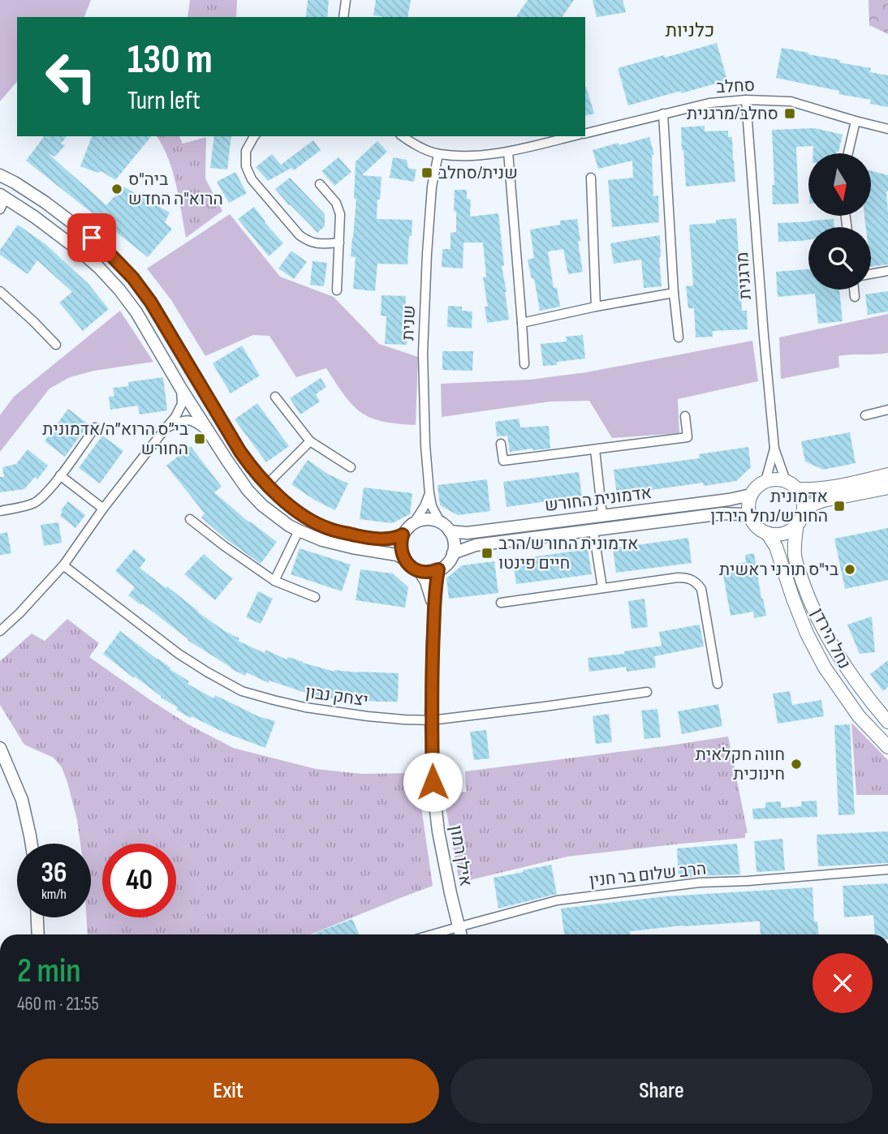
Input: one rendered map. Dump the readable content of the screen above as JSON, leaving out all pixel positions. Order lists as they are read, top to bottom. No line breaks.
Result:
{"streets":{"main road":["נחל הירדן"],"street":["סחלב","מרגנית","שנית","אדמונית החורש","יצחק נבון","אילן רמון","הרב שלום בר חנין"]},"crossings":[["סחלב","מרגנית"],["מרגנית","אדמונית החורש"],["מרגנית","נחל הירדן"],["שנית","אדמונית החורש"],["שנית","אילן רמון"],["אדמונית החורש","נחל הירדן"],["אדמונית החורש","אילן רמון"],["יצחק נבון","אילן רמון"],["אילן רמון","הרב שלום בר חנין"]],"districts":["כלניות"],"places":{"transit":["סחלב/מרגנית","שנית/סחלב","בי״ס הרוא״ה/אדמונית החורש","אדמונית החורש/נחל הירדן","אדמונית החורש/הרב חיים פינטו"],"other":["ביה\"ס הרוא\"ה החדש","בי\"ס תורני ראשית","חווה חקלאית חינוכית"]},"north":"bottom","page":{"turn":["130 m","Turn left"],"speed":"36 km/h","limit":"40","heading":["2 min","460 m · 21:55"],"buttons":["Exit","Share"]}}
